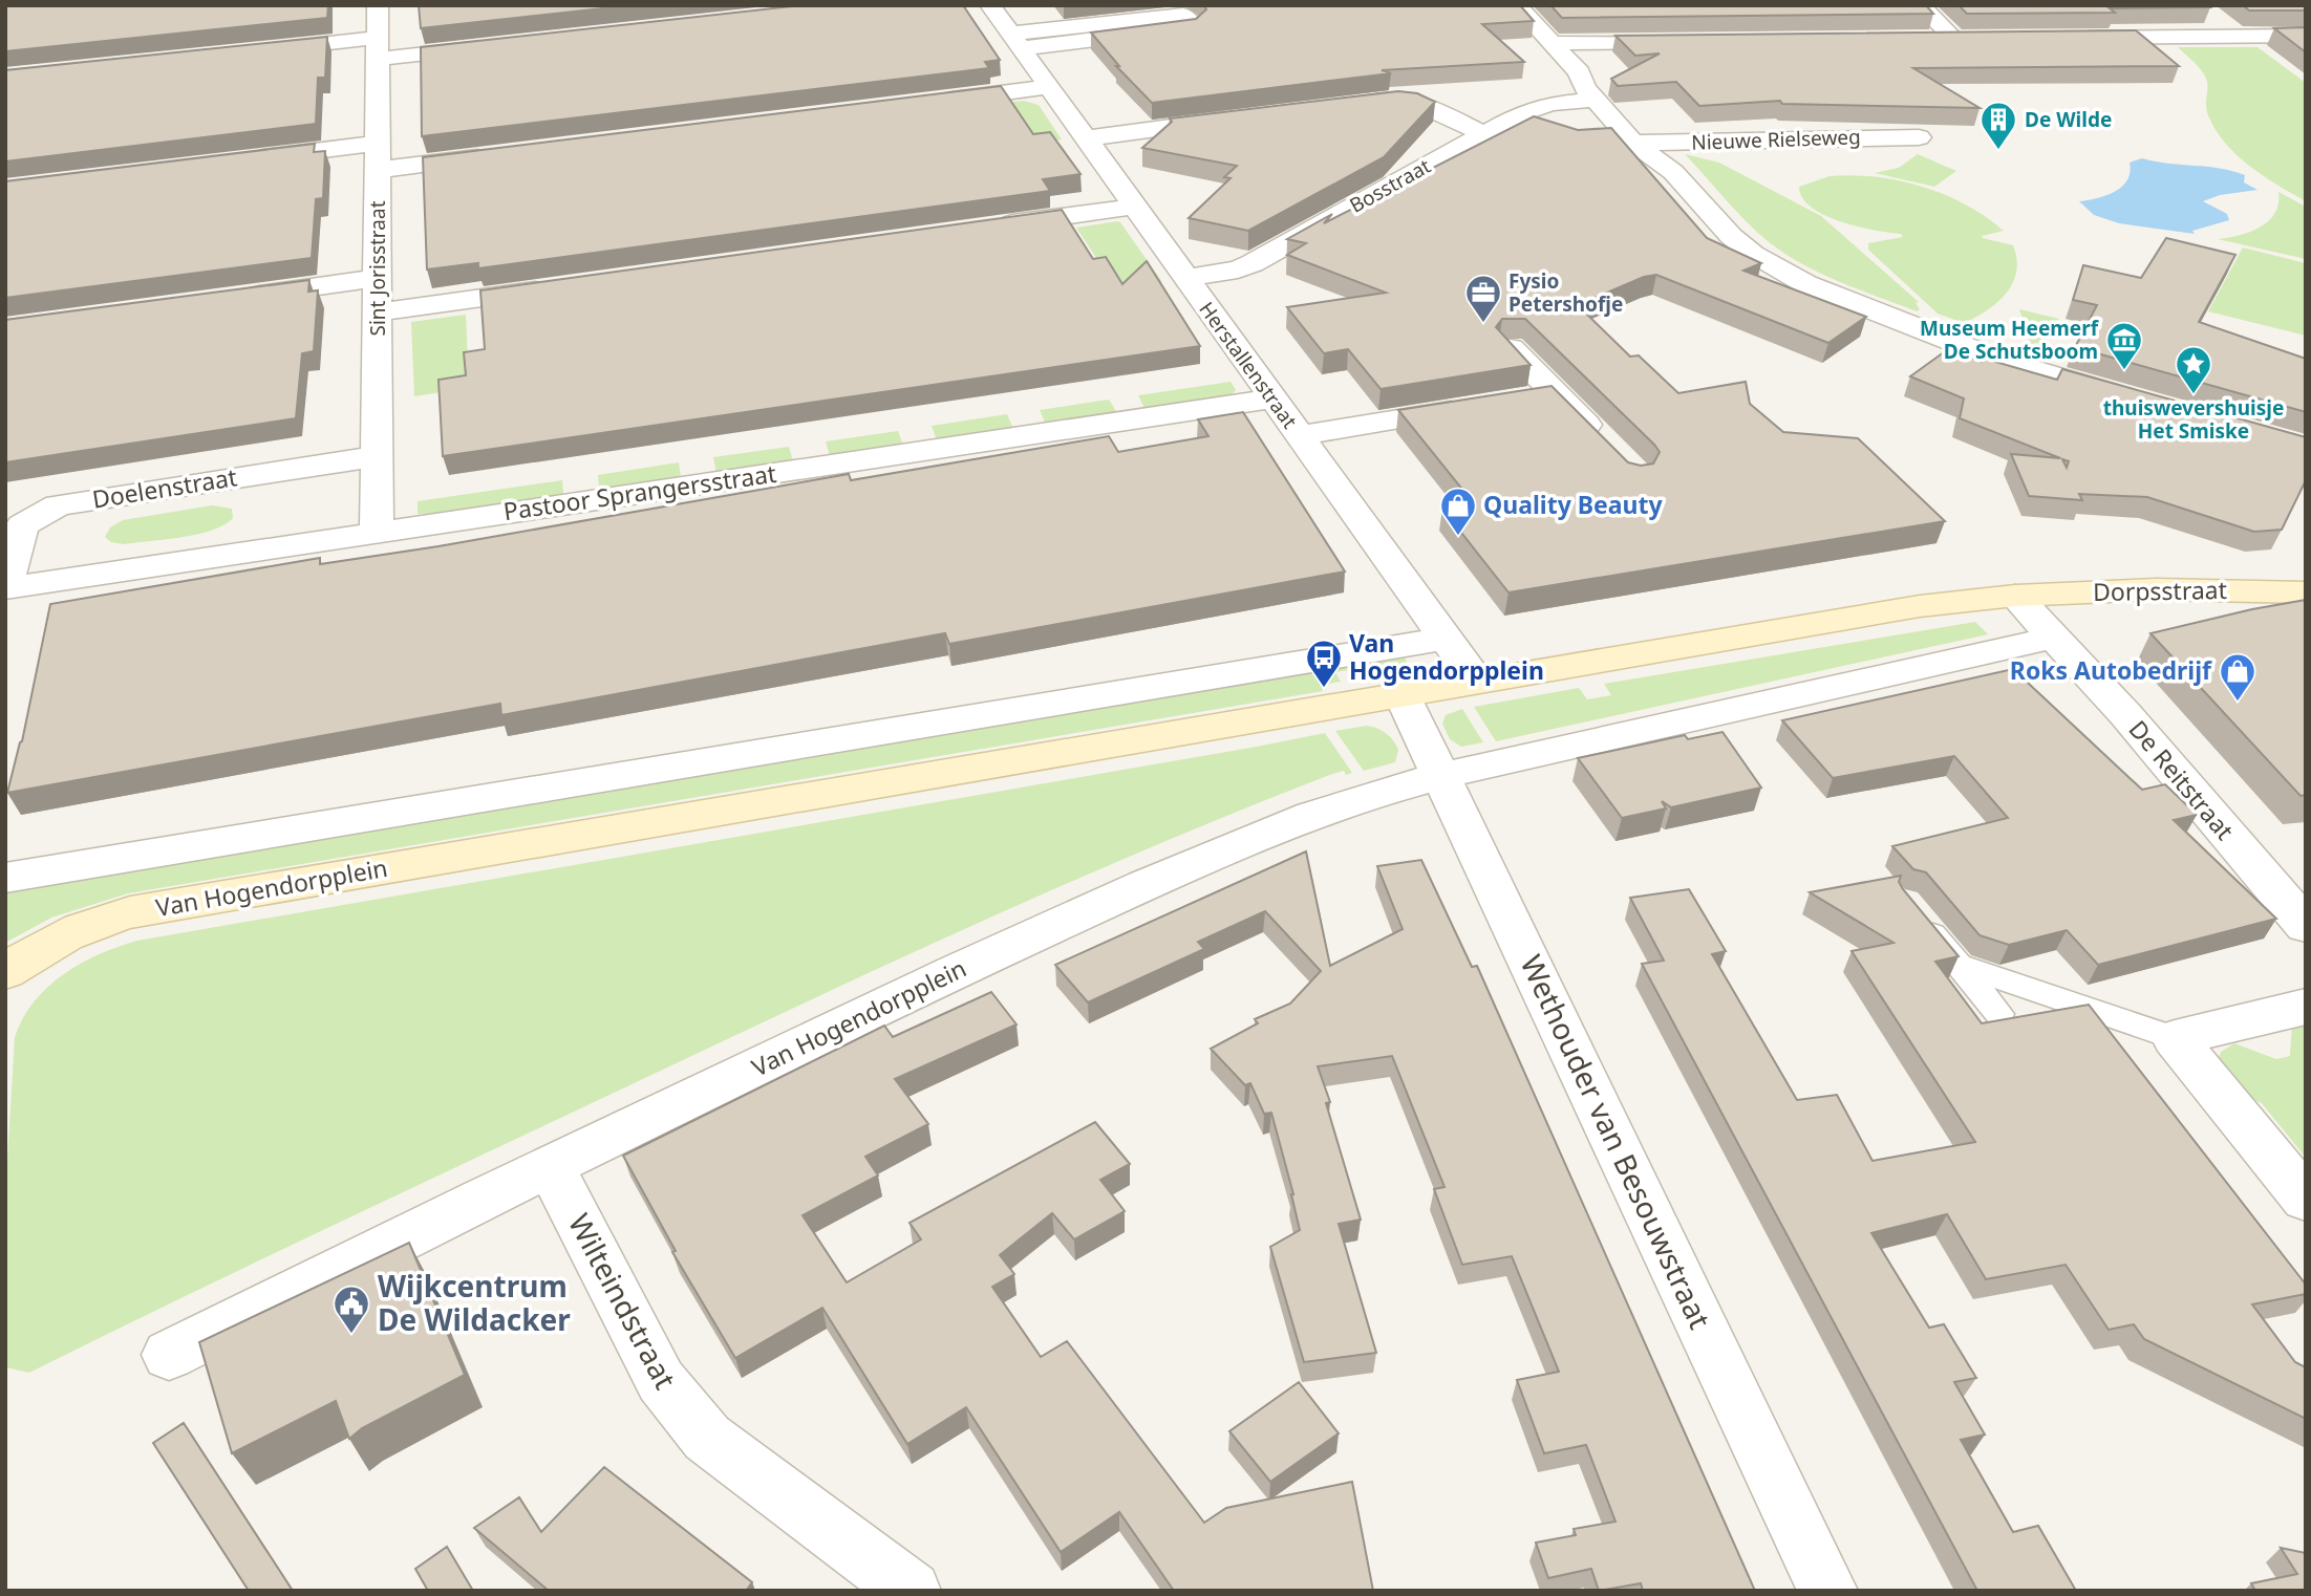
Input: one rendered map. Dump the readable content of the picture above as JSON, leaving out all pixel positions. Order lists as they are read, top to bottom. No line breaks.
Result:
{"streets":{"street":["Nieuwe Rielseweg","Bosstraat","Sint Jorisstraat","Herstallenstraat","Doelenstraat","Pastoor Sprangersstraat","Dorpsstraat","De Reitstraat","Van Hogendorpplein","Wethouder van Besouwstraat","Wilteindstraat"]},"crossings":[["Nieuwe Rielseweg","Bosstraat"],["Bosstraat","Herstallenstraat"],["Sint Jorisstraat","Doelenstraat"],["Sint Jorisstraat","Pastoor Sprangersstraat"],["Herstallenstraat","Pastoor Sprangersstraat"],["Herstallenstraat","Van Hogendorpplein"],["Doelenstraat","Pastoor Sprangersstraat"],["Dorpsstraat","Van Hogendorpplein"],["De Reitstraat","Van Hogendorpplein"],["Van Hogendorpplein","Wethouder van Besouwstraat"],["Van Hogendorpplein","Wilteindstraat"]],"places":{"building":["De Wilde"],"office":["Fysio Petershofje"],"museum":["Museum Heemerf De Schutsboom"],"place":["thuiswevershuisje Het Smiske"],"shop":["Quality Beauty","Roks Autobedrijf"],"bus stop":["Van Hogendorpplein"],"public building":["Wijkcentrum De Wildacker"]}}
